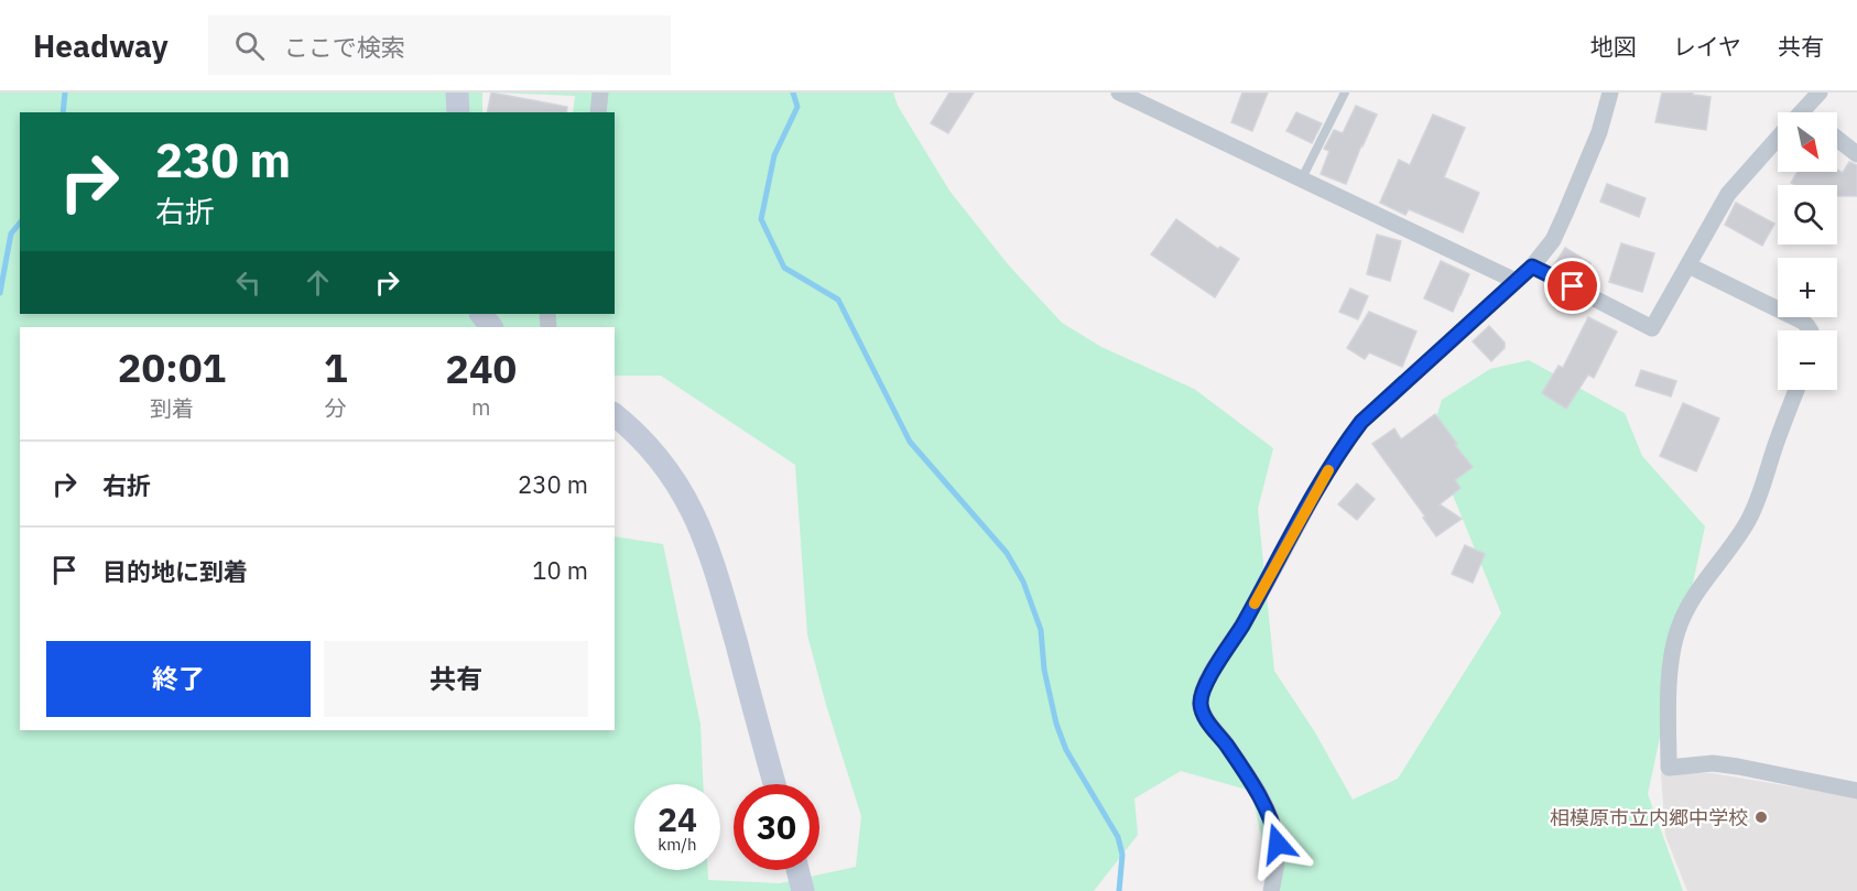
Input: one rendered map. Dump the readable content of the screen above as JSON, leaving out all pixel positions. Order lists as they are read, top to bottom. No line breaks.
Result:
{"places":["相模原市立内郷中学校"],"north":"bottom right","page":{"header":"Headway","search":"ここで検索","nav":["地図","レイヤ","共有"],"map_buttons":["+","−"],"turn":["230 m","右折"],"eta":["20:01","到着","1","分","240","m"],"list":[{"name":"右折","value":"230 m"},{"name":"目的地に到着","value":"10 m"}],"buttons":["終了","共有"],"speed":"24 km/h","limit":"30"}}
